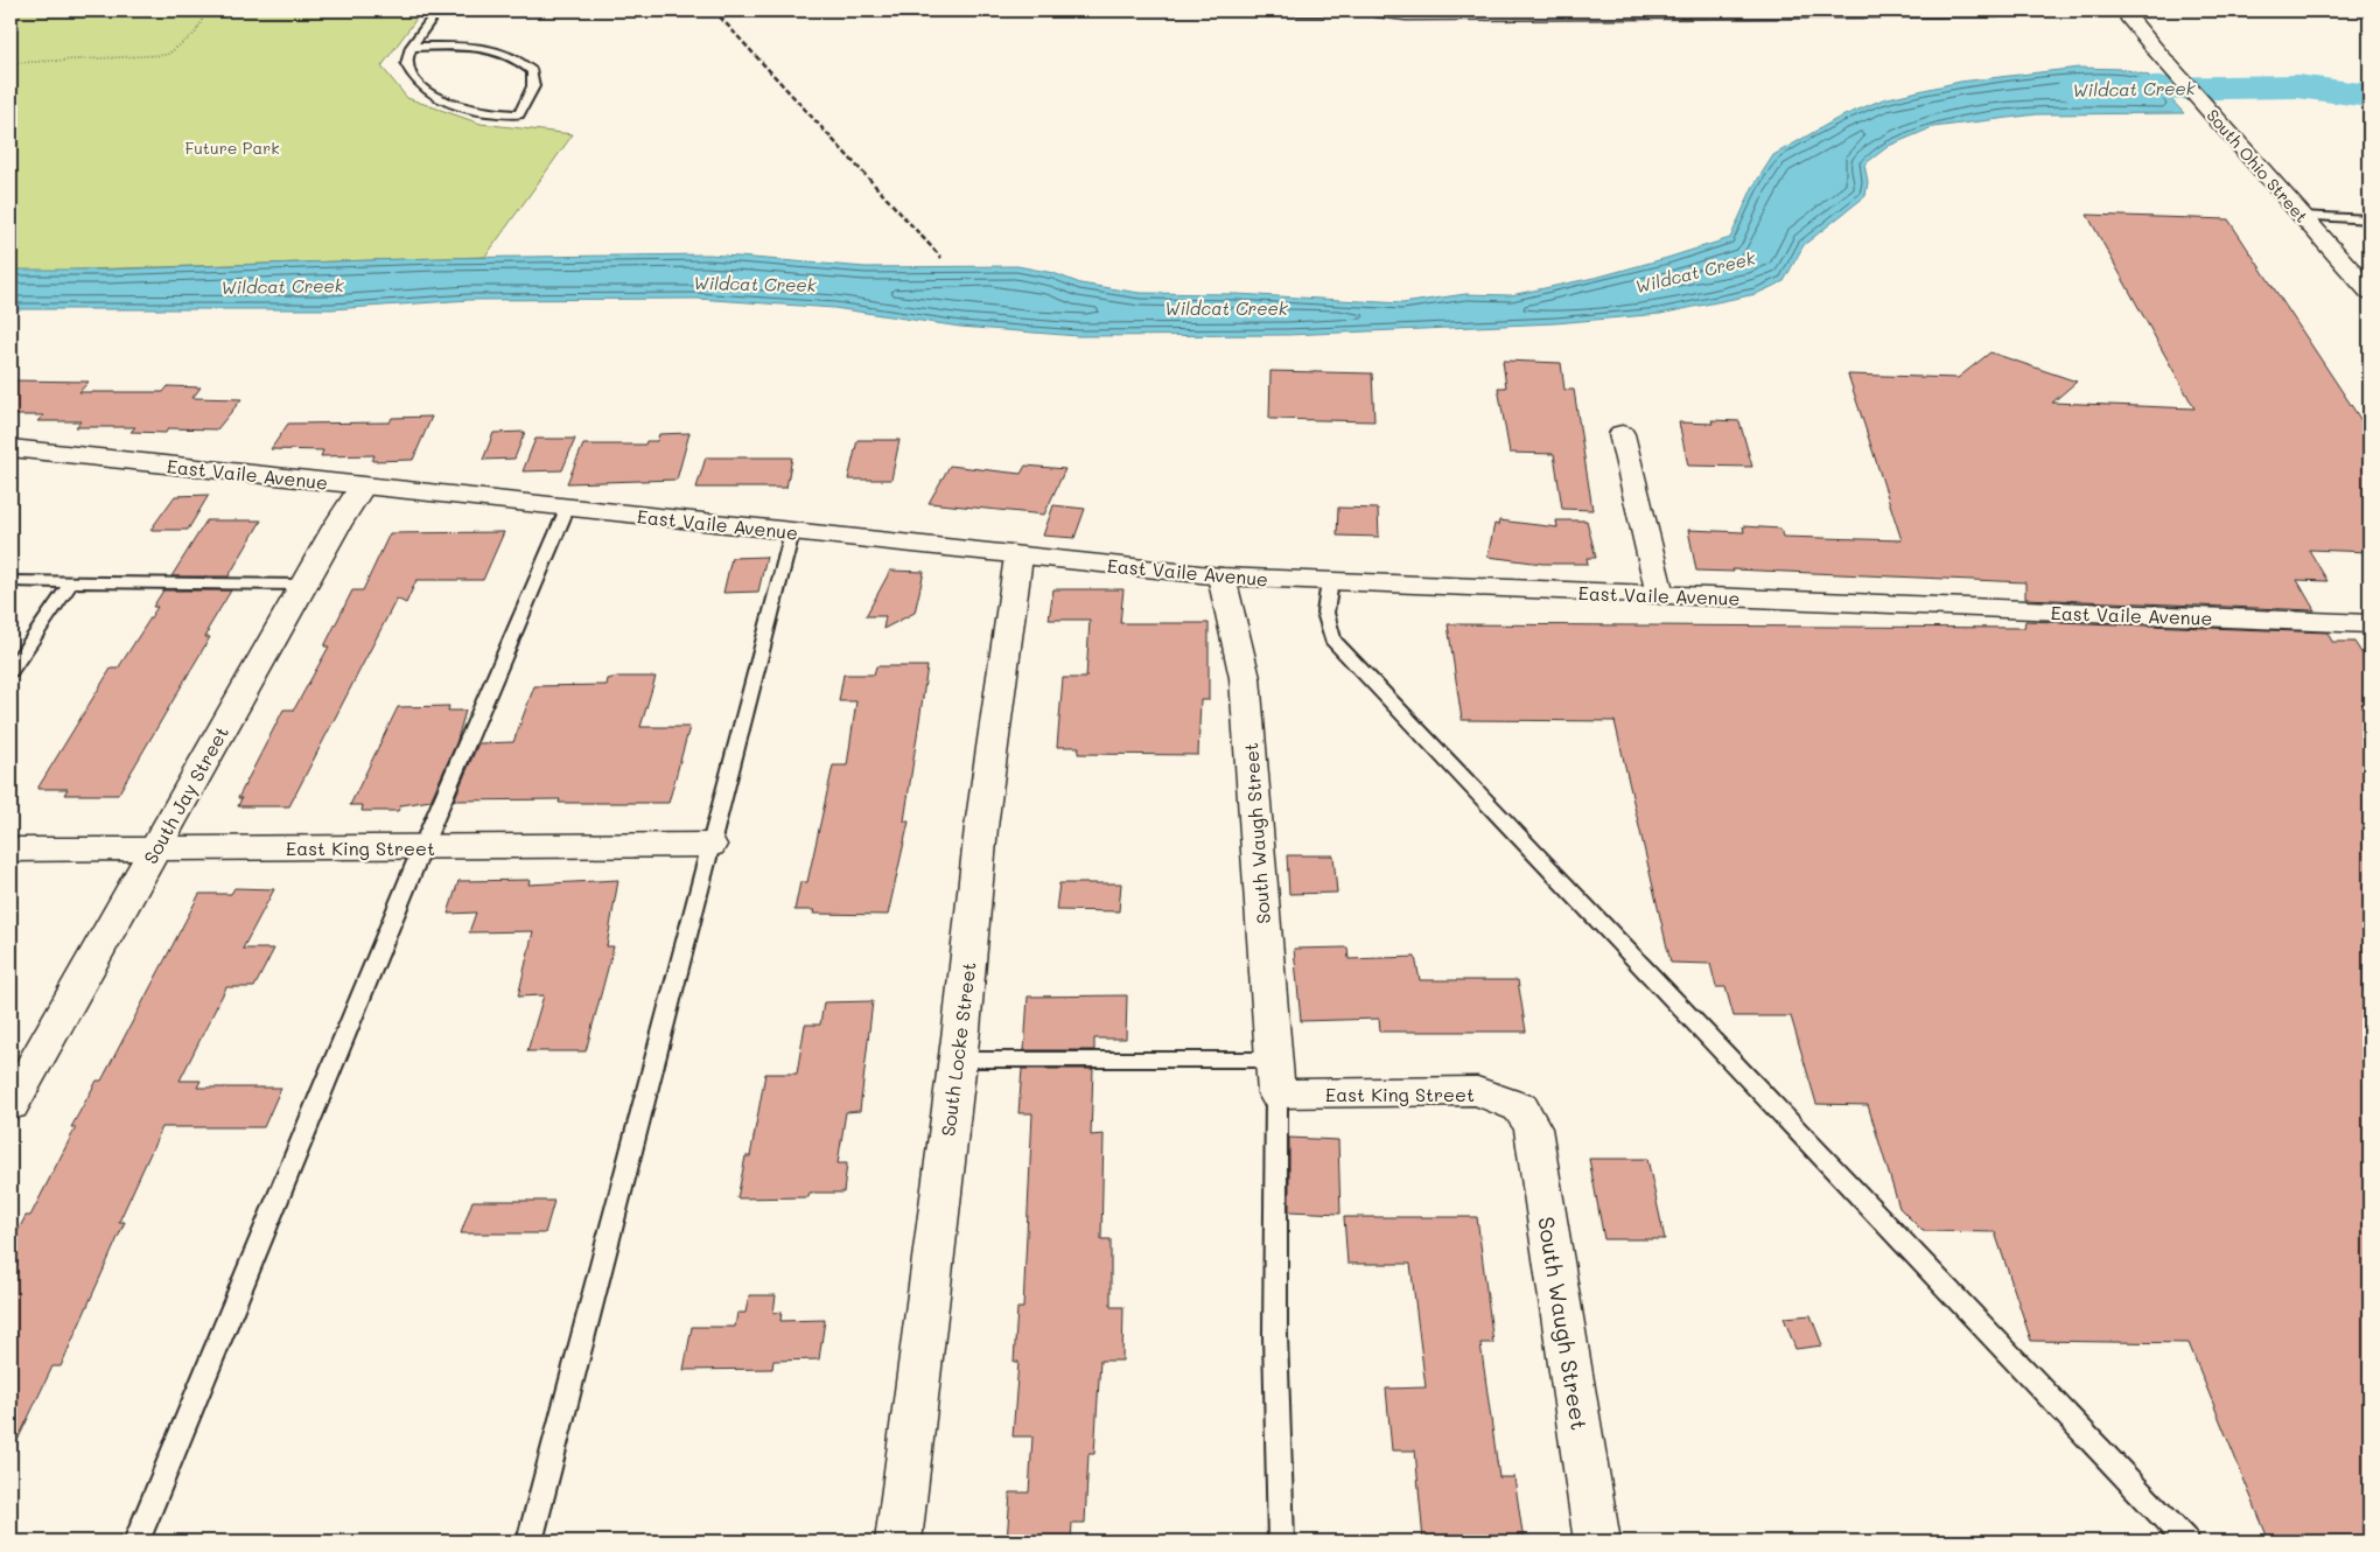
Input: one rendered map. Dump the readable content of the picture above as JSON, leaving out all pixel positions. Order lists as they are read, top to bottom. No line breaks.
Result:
{"streets":{"street":["South Ohio Street","East Vaile Avenue","South Jay Street","South Waugh Street","East King Street","South Locke Street"]},"crossings":[["East Vaile Avenue","South Jay Street"],["East Vaile Avenue","South Waugh Street"],["East Vaile Avenue","South Locke Street"],["South Jay Street","East King Street"],["South Waugh Street","East King Street"]],"water":["Wildcat Creek"],"parks":["Future Park"]}
